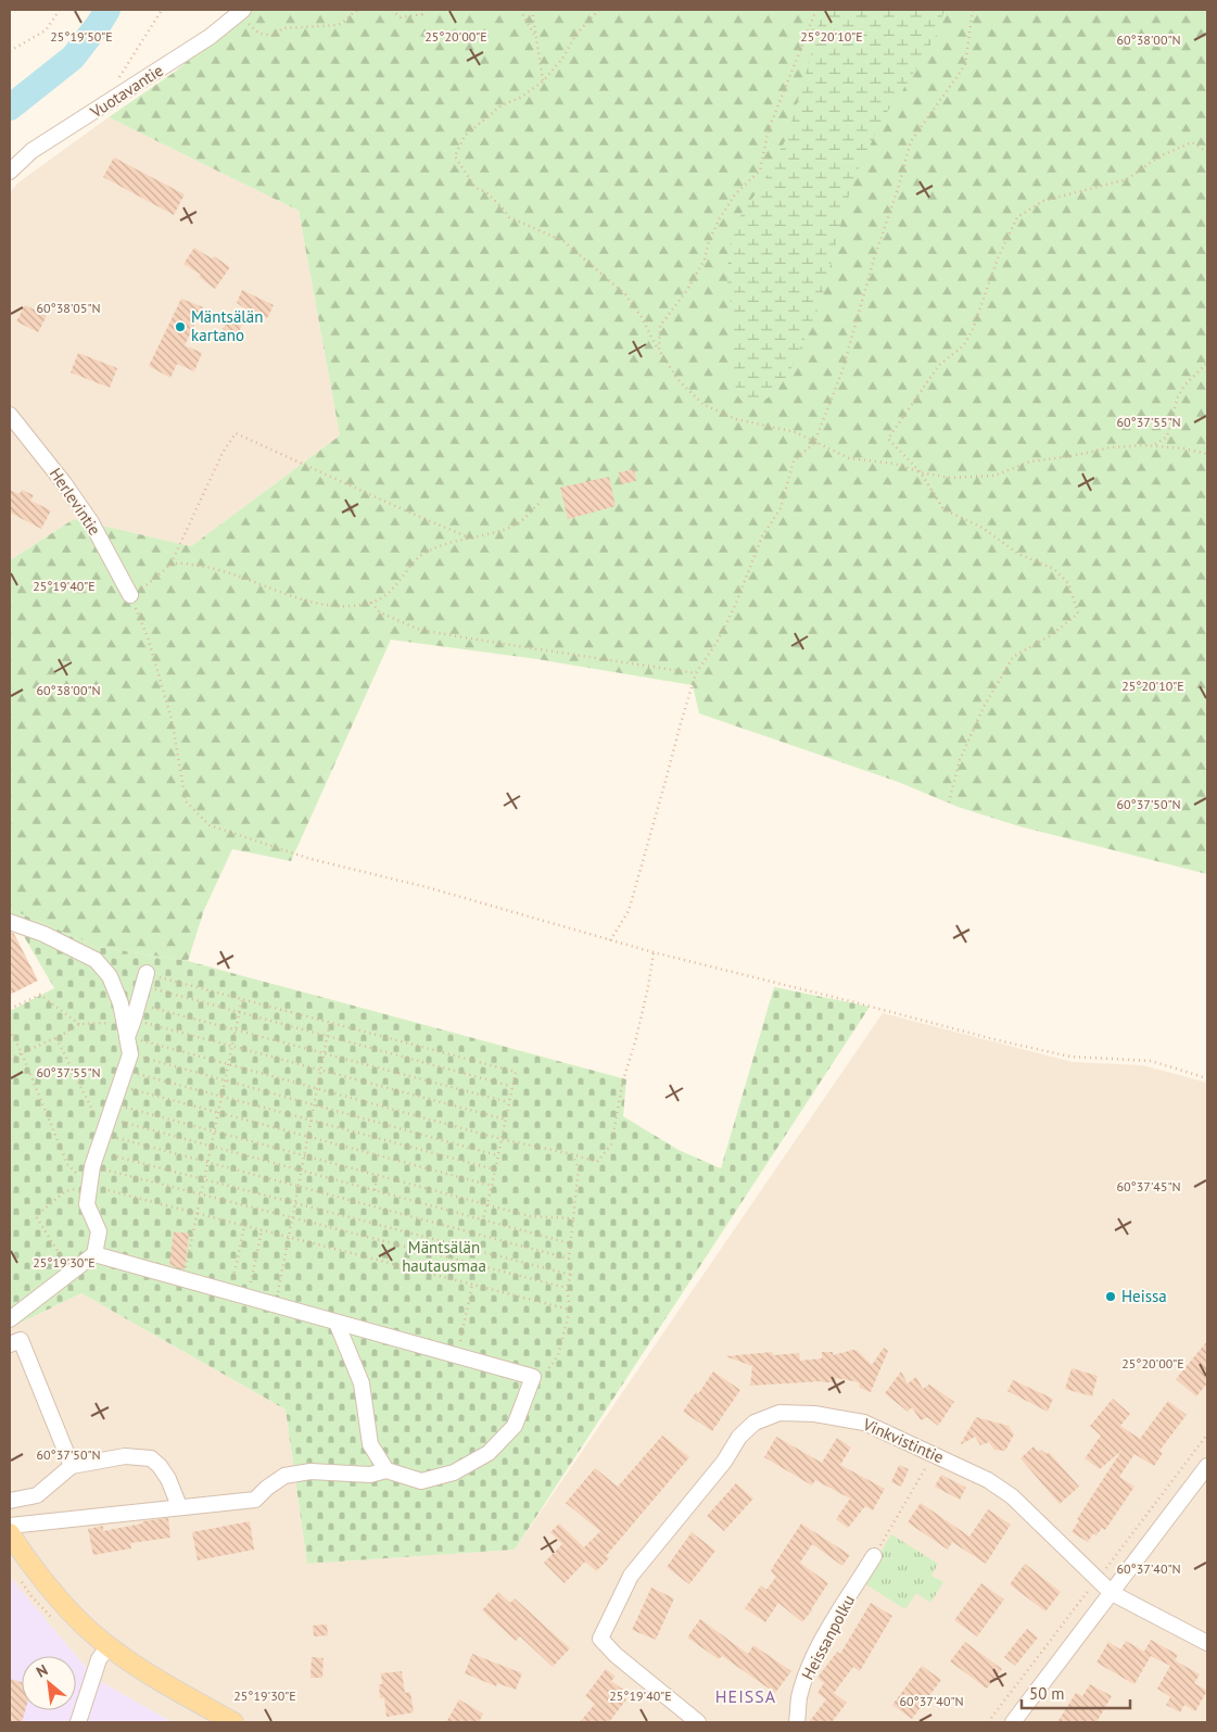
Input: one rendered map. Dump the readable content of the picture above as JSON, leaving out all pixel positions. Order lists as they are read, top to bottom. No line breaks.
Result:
{"streets":{"street":["Vuotavantie","Herlevintie","Vinkvistintie","Heissanpolku"]},"districts":["HEISSA"],"parks":["Mäntsälän hautausmaa"],"places":["Mäntsälän kartano","Heissa"],"scale_bar":"50 m","north":"top left","coordinates":["25°19'50\"E","25°20'00\"E","25°20'10\"E","60°38'00\"N","60°38'05\"N","60°37'55\"N","25°19'40\"E","60°37'50\"N","60°37'45\"N","25°19'30\"E","60°37'40\"N"]}
